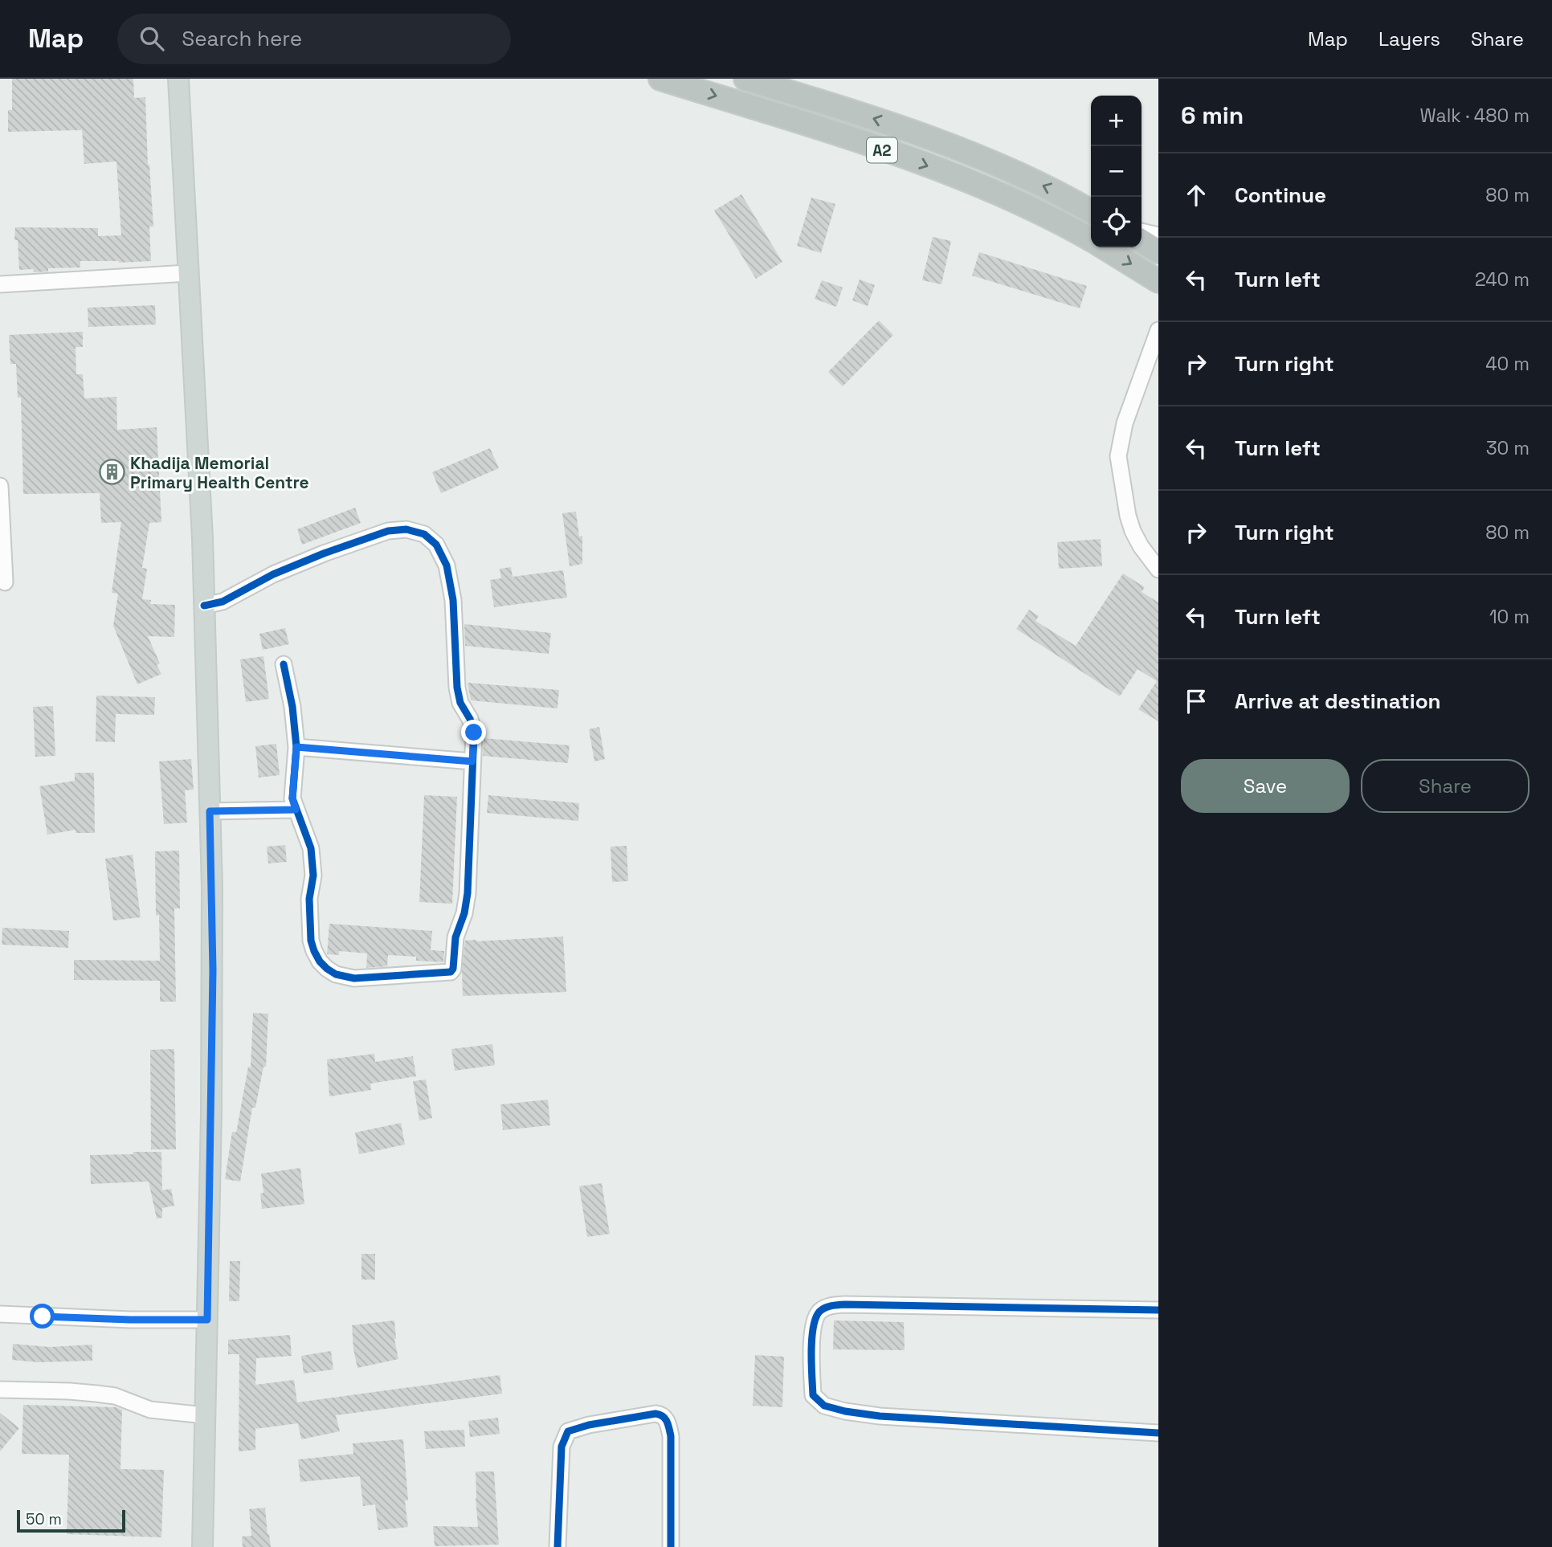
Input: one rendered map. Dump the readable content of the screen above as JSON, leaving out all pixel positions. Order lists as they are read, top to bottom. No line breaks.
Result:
{"streets":{"highway":["A2"]},"places":{"building":["Khadija Memorial Primary Health Centre"]},"scale_bar":"50 m","page":{"header":"Map","search":"Search here","nav":["Map","Layers","Share"],"heading":["6 min","Walk · 480 m"],"map_buttons":["+","−"],"list":[["Continue","80 m"],["Turn left","240 m"],["Turn right","40 m"],["Turn left","30 m"],["Turn right","80 m"],["Turn left","10 m"],"Arrive at destination"],"buttons":["Save","Share"],"scale":"50 m"}}
